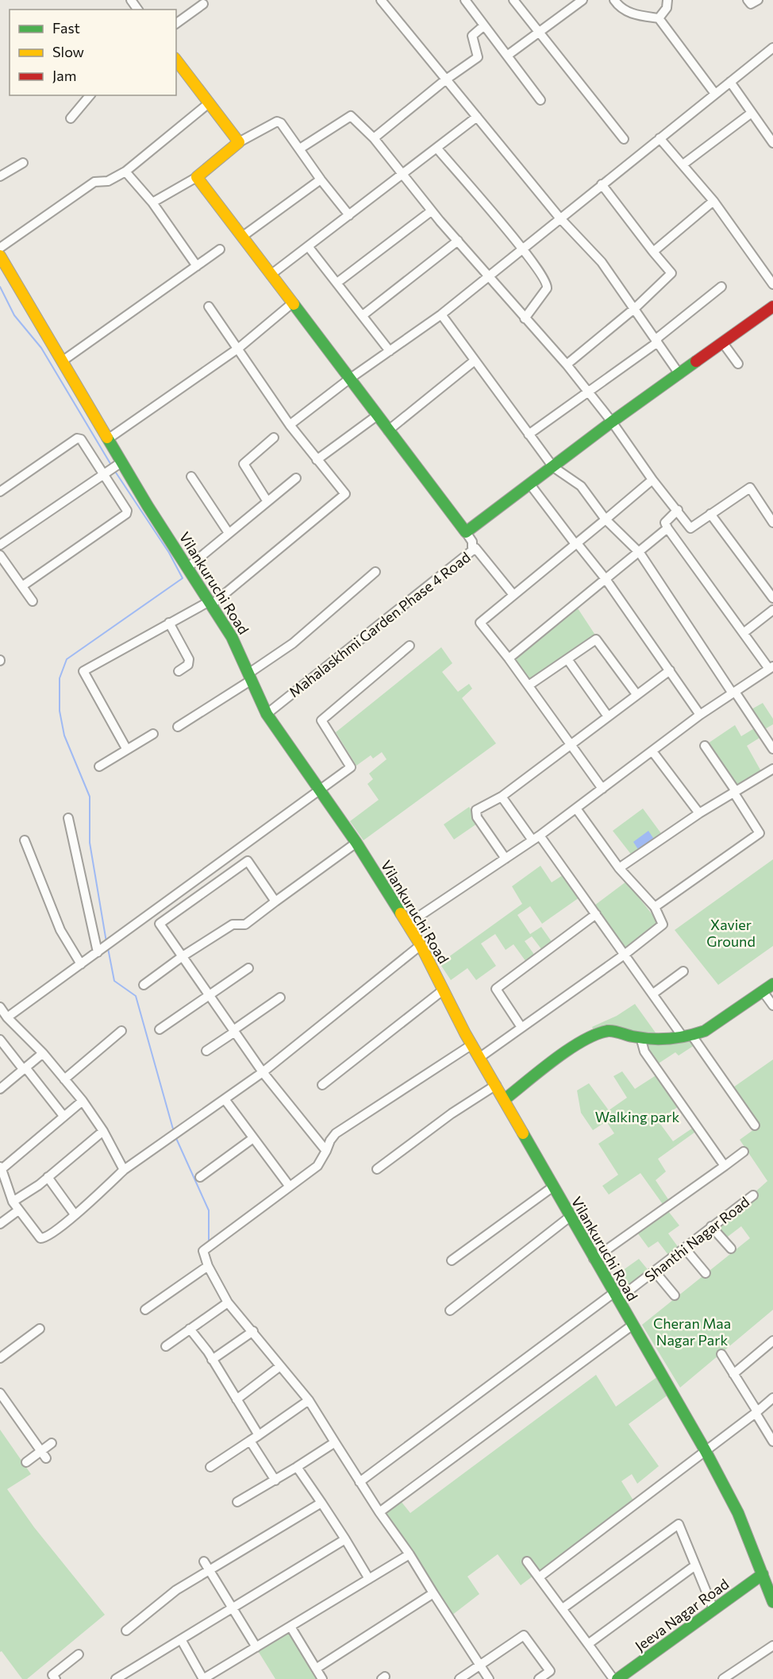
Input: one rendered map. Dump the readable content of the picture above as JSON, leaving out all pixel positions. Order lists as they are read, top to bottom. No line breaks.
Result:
{"streets":{"main road":["Vilankuruchi Road","Jeeva Nagar Road"],"street":["Mahalaskhmi Garden Phase 4 Road","Shanthi Nagar Road"]},"crossings":[["Vilankuruchi Road","Mahalaskhmi Garden Phase 4 Road"],["Vilankuruchi Road","Shanthi Nagar Road"],["Vilankuruchi Road","Jeeva Nagar Road"]],"parks":["Xavier Ground","Walking park","Cheran Maa Nagar Park"],"legend":["Fast","Slow","Jam"]}
